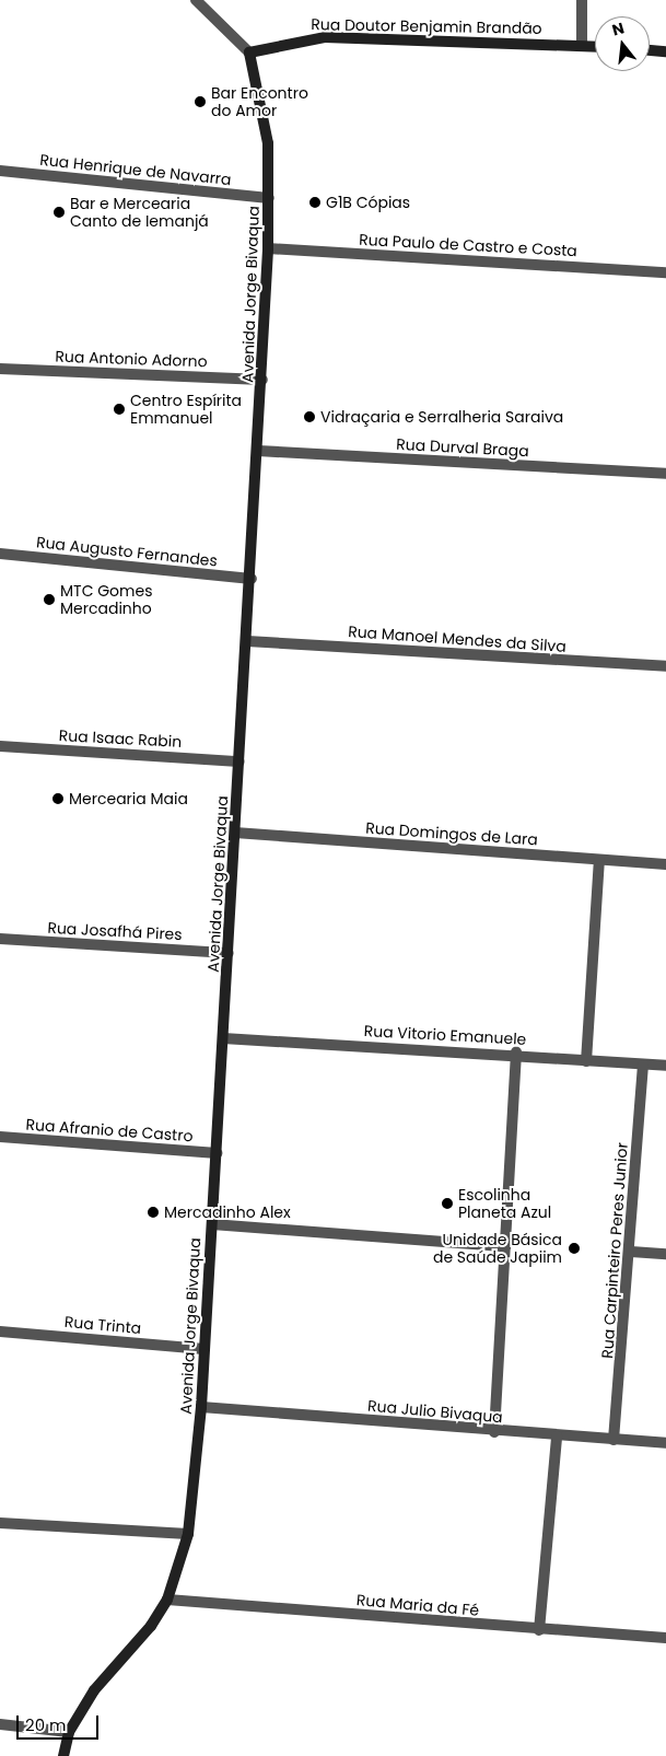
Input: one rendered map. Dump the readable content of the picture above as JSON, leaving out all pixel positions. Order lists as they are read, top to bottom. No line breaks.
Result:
{"streets":{"street":["Rua Doutor Benjamin Brandão","Rua Henrique de Navarra","Rua Paulo de Castro e Costa","Avenida Jorge Bivaqua","Rua Antonio Adorno","Rua Durval Braga","Rua Augusto Fernandes","Rua Manoel Mendes da Silva","Rua Isaac Rabin","Rua Domingos de Lara","Rua Josafhá Pires","Rua Vitorio Emanuele","Rua Afranio de Castro","Rua Carpinteiro Peres Junior","Rua Trinta","Rua Julio Bivaqua","Rua Maria da Fé"]},"crossings":[["Rua Doutor Benjamin Brandão","Avenida Jorge Bivaqua"],["Rua Henrique de Navarra","Avenida Jorge Bivaqua"],["Rua Paulo de Castro e Costa","Avenida Jorge Bivaqua"],["Avenida Jorge Bivaqua","Rua Antonio Adorno"],["Avenida Jorge Bivaqua","Rua Durval Braga"],["Avenida Jorge Bivaqua","Rua Augusto Fernandes"],["Avenida Jorge Bivaqua","Rua Manoel Mendes da Silva"],["Avenida Jorge Bivaqua","Rua Isaac Rabin"],["Avenida Jorge Bivaqua","Rua Domingos de Lara"],["Avenida Jorge Bivaqua","Rua Josafhá Pires"],["Avenida Jorge Bivaqua","Rua Vitorio Emanuele"],["Avenida Jorge Bivaqua","Rua Afranio de Castro"],["Avenida Jorge Bivaqua","Rua Trinta"],["Avenida Jorge Bivaqua","Rua Julio Bivaqua"],["Avenida Jorge Bivaqua","Rua Maria da Fé"],["Rua Vitorio Emanuele","Rua Carpinteiro Peres Junior"],["Rua Carpinteiro Peres Junior","Rua Julio Bivaqua"]],"places":["Bar Encontro do Amor","G1B Cópias","Bar e Mercearia Canto de Iemanjá","Centro Espírita Emmanuel","Vidraçaria e Serralheria Saraiva","MTC Gomes Mercadinho","Mercearia Maia","Escolinha Planeta Azul","Mercadinho Alex","Unidade Básica de Saúde Japiim"],"scale_bar":"20 m","north":"top"}
